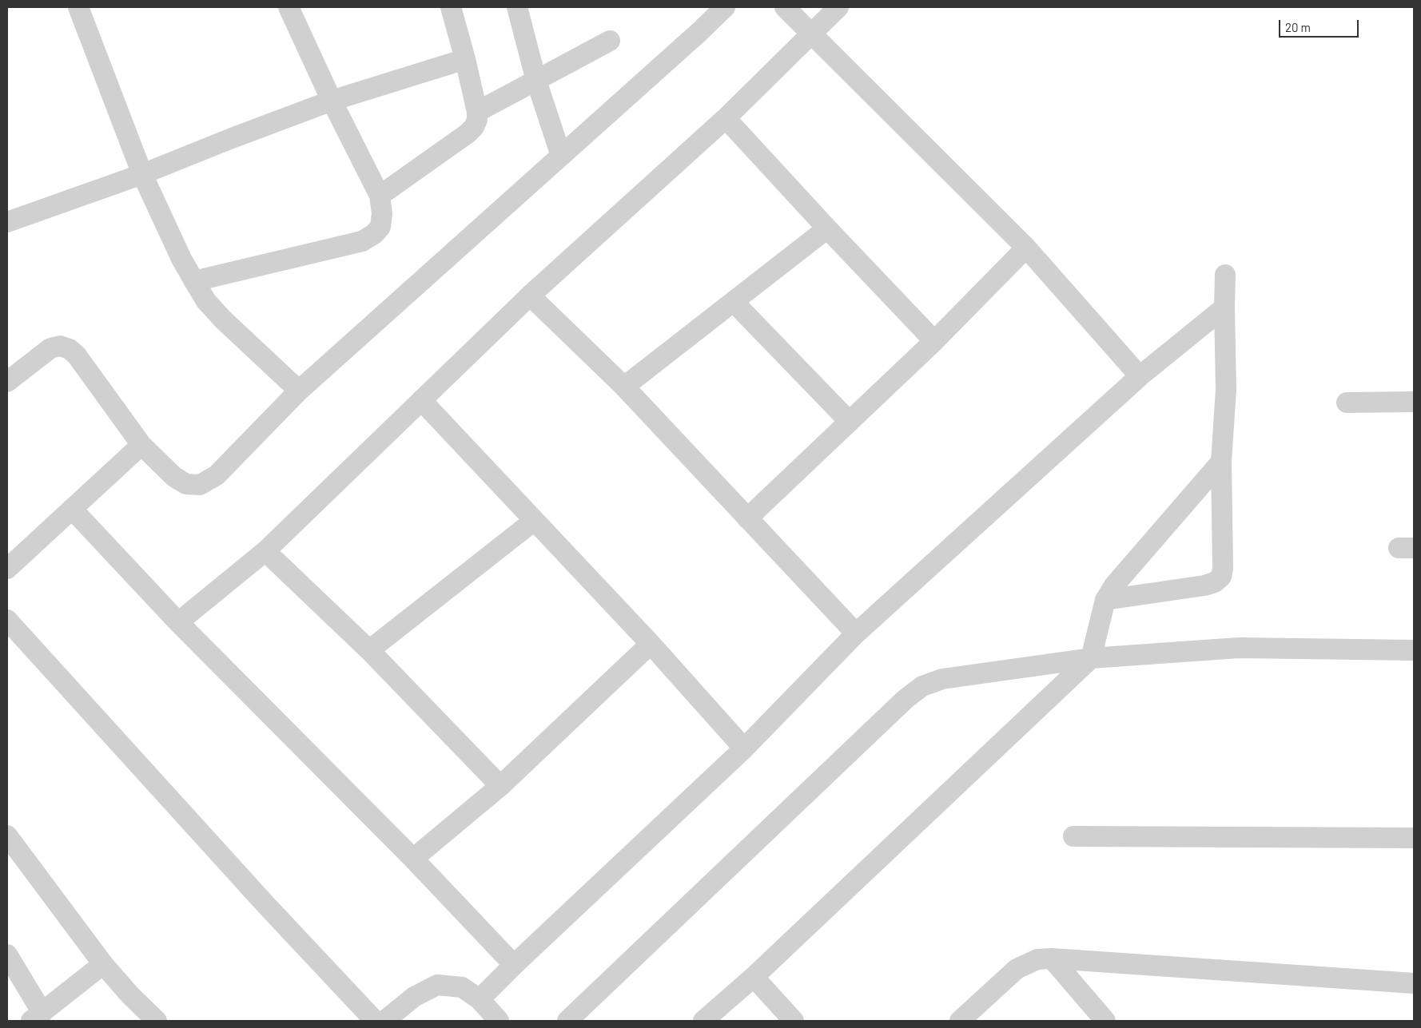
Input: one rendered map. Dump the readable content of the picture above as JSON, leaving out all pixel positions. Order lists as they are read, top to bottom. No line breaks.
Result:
{"scale_bar":"20 m"}
